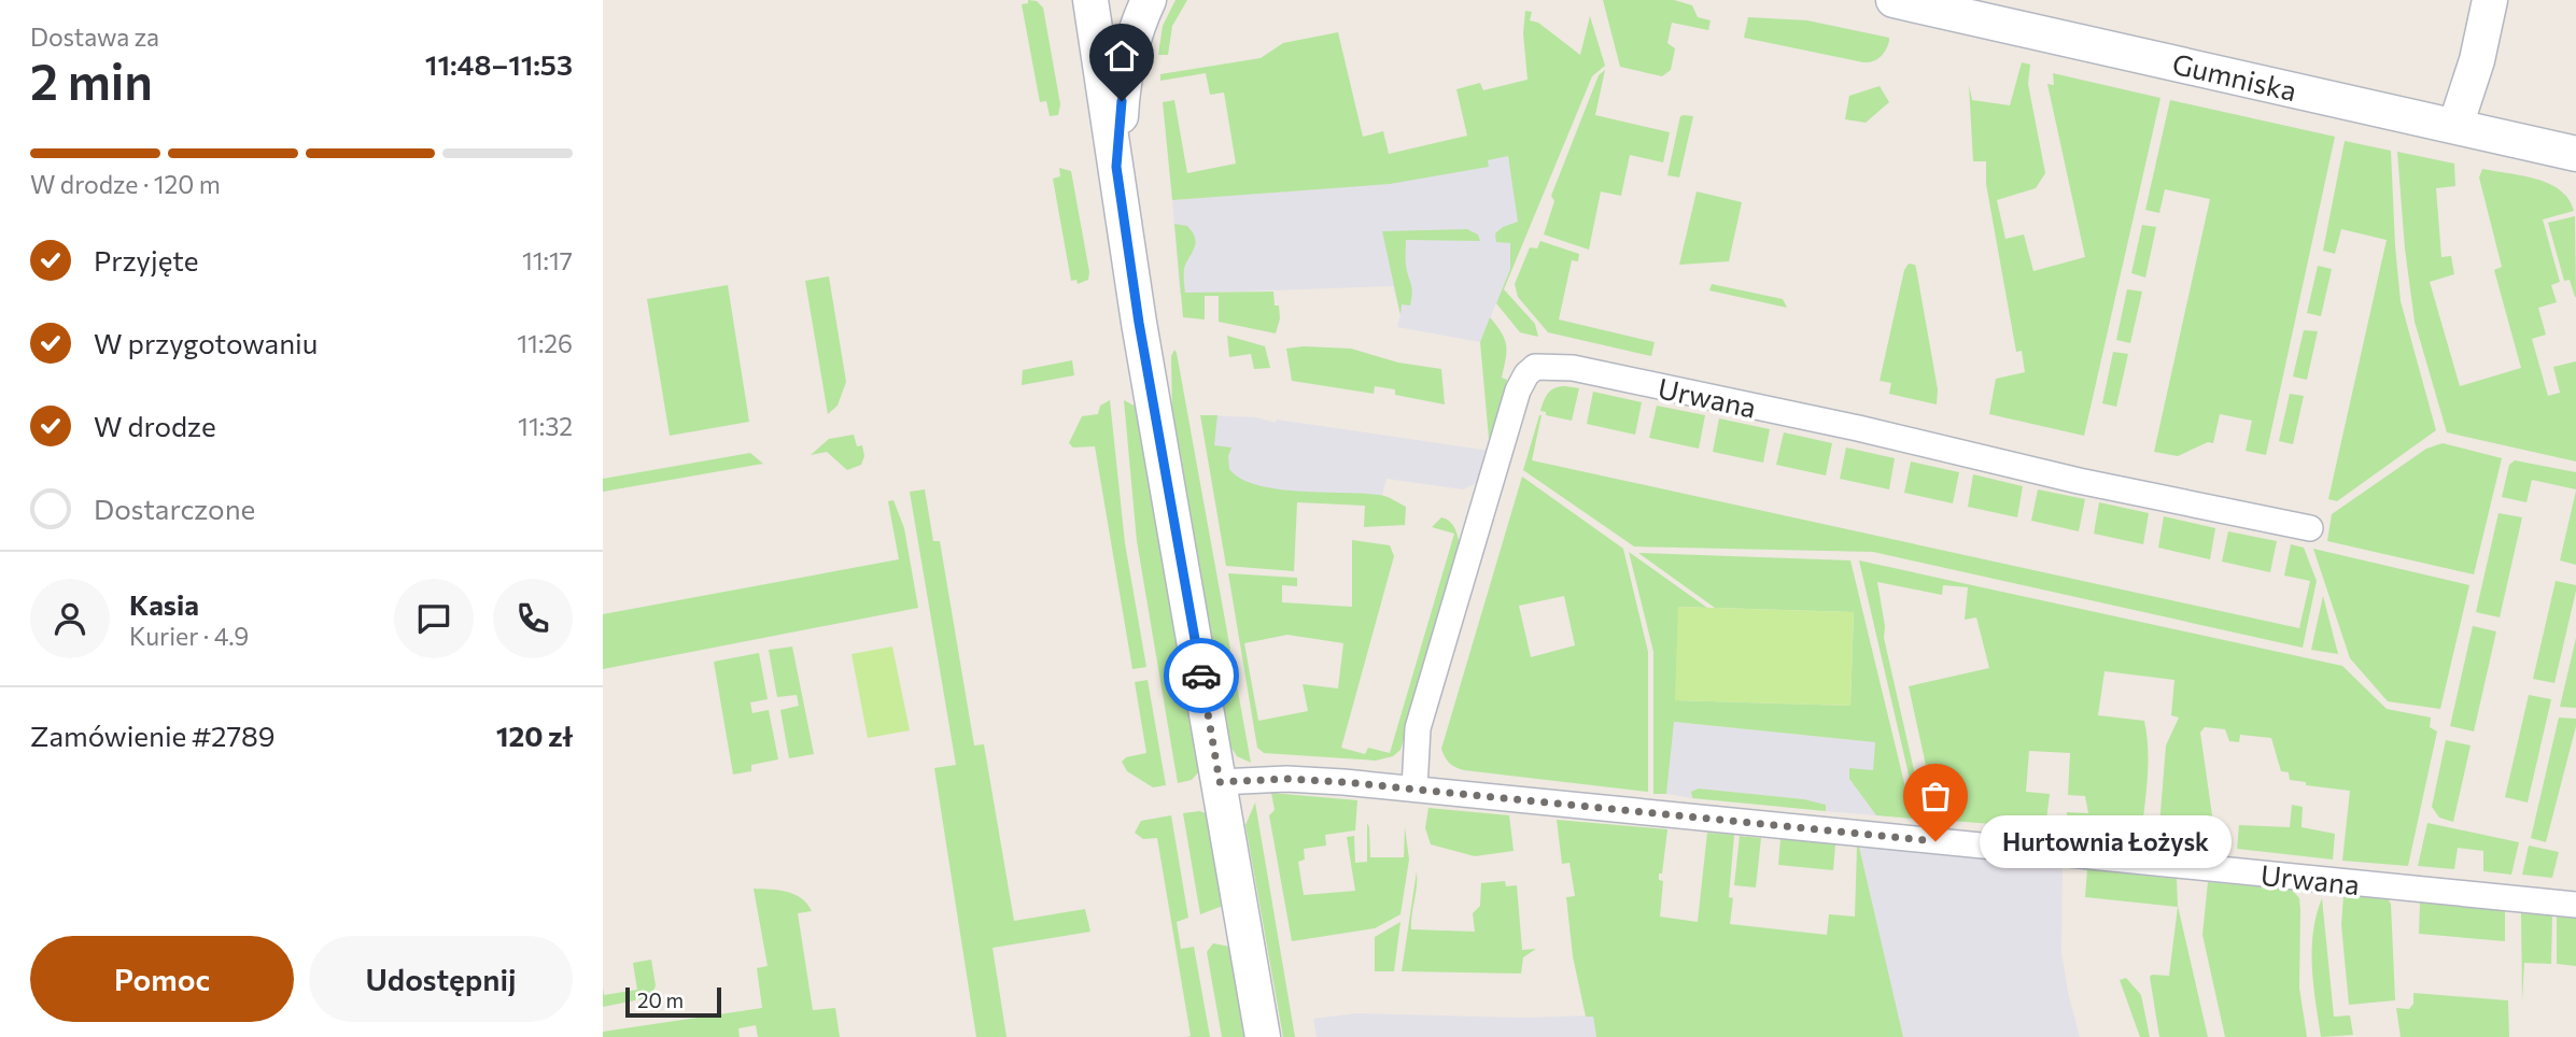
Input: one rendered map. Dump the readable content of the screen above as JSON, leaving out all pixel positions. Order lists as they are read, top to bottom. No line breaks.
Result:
{"streets":{"street":["Gumniska","Urwana"]},"places":["Hurtownia Łożysk"],"scale_bar":"20 m","page":{"heading":["2 min","Dostawa za","11:48–11:53"],"panel":["Kasia","Kurier · 4.9","Zamówienie #2789","120 zł"],"bar":"W drodze · 120 m","list":[["Przyjęte","11:17"],["W przygotowaniu","11:26"],["W drodze","11:32"],"Dostarczone"],"bubble":"Hurtownia Łożysk","buttons":["Pomoc","Udostępnij"],"scale":"20 m"}}
